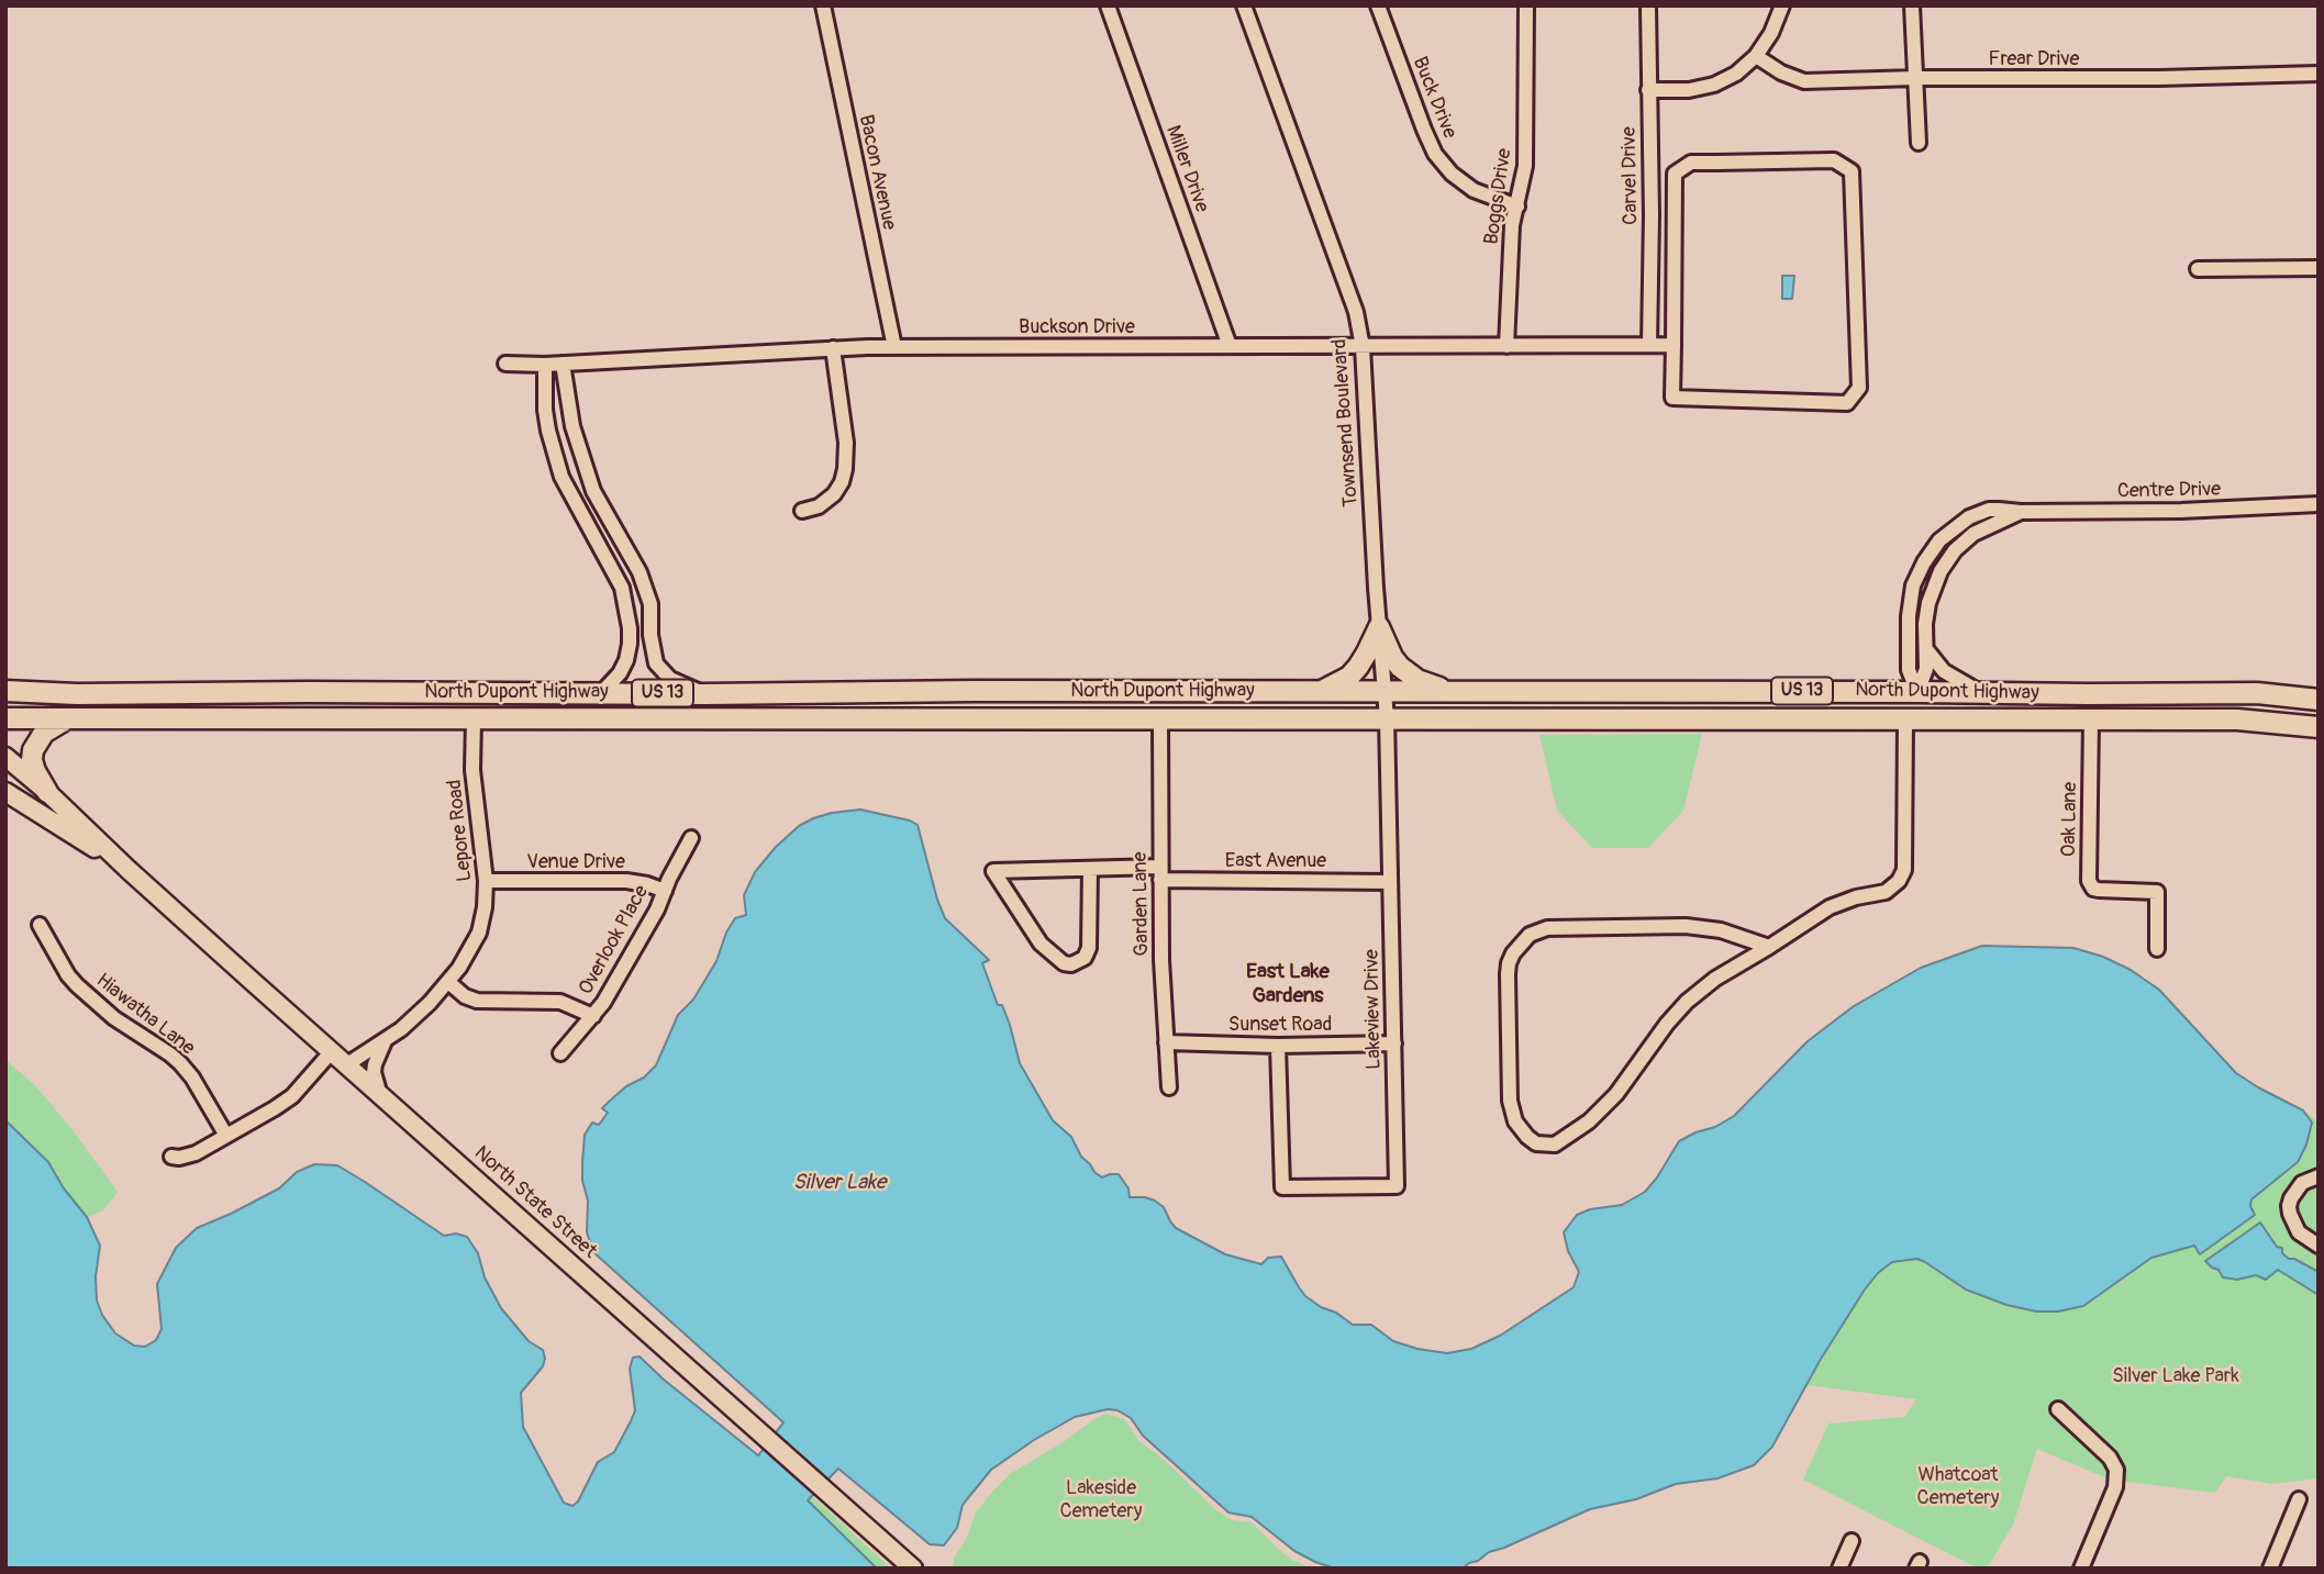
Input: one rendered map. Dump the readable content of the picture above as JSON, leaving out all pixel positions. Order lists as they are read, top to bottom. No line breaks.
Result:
{"streets":{"highway":["North Dupont Highway","US 13"],"main road":["North State Street"],"street":["Frear Drive","Buck Drive","Miller Drive","Bacon Avenue","Carvel Drive","Boggs Drive","Buckson Drive","Townsend Boulevard","Centre Drive","Oak Lane","Lepore Road","East Avenue","Venue Drive","Garden Lane","Overlook Place","Lakeview Drive","Hiawatha Lane","Sunset Road"]},"crossings":[["Buck Drive","Boggs Drive"],["Miller Drive","Buckson Drive"],["Bacon Avenue","Buckson Drive"],["Carvel Drive","Buckson Drive"],["Boggs Drive","Buckson Drive"],["Buckson Drive","Townsend Boulevard"],["Townsend Boulevard","North Dupont Highway"],["Townsend Boulevard","Lakeview Drive"],["Centre Drive","North Dupont Highway"],["North Dupont Highway","Oak Lane"],["North Dupont Highway","Lepore Road"],["North Dupont Highway","Garden Lane"],["North Dupont Highway","Lakeview Drive"],["Lepore Road","Venue Drive"],["Lepore Road","North State Street"],["East Avenue","Garden Lane"],["East Avenue","Lakeview Drive"],["Venue Drive","Overlook Place"],["Garden Lane","Sunset Road"],["Lakeview Drive","Sunset Road"]],"districts":["East Lake Gardens"],"water":["Silver Lake"],"parks":["Silver Lake Park","Whatcoat Cemetery","Lakeside Cemetery"]}
